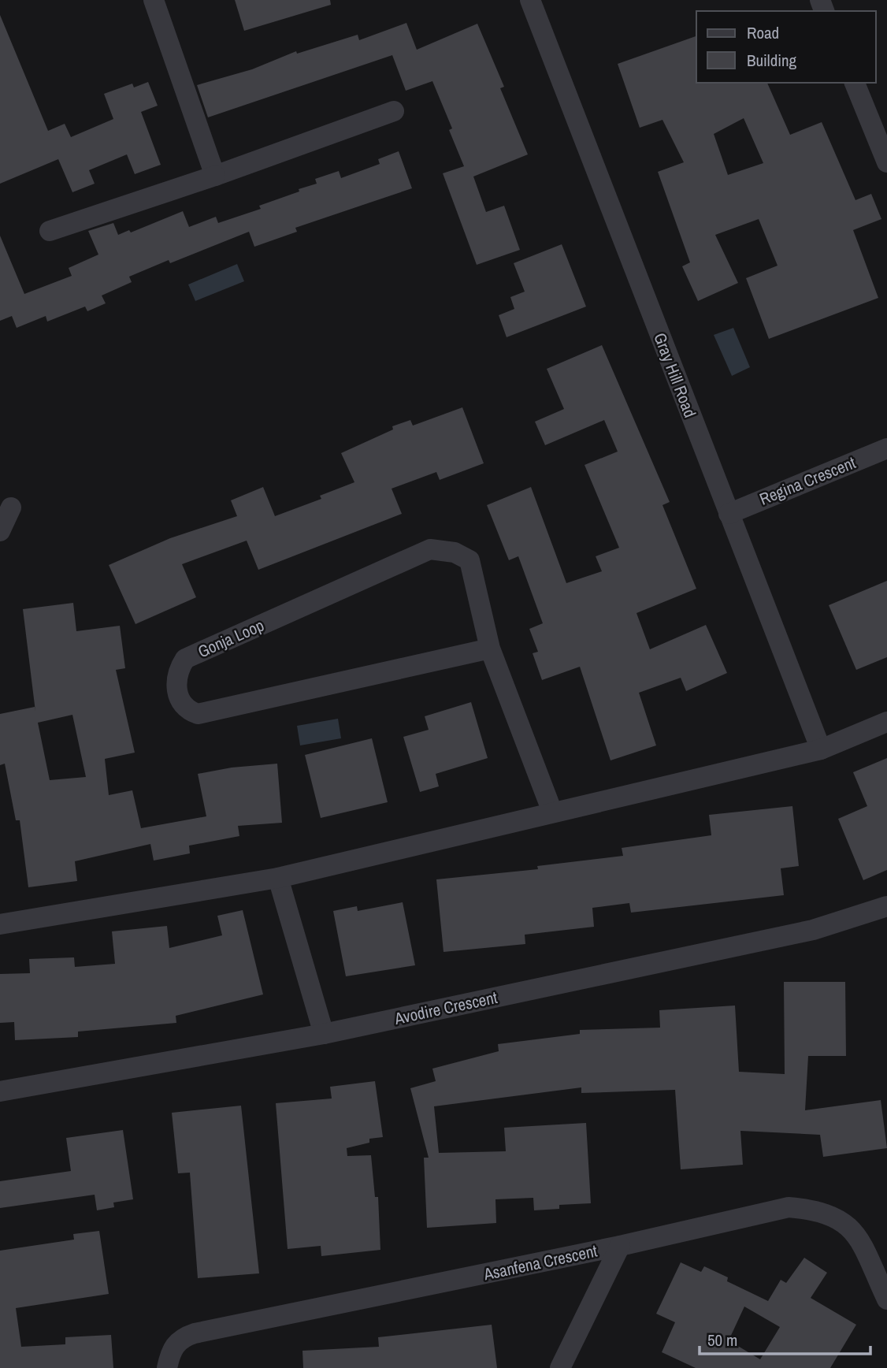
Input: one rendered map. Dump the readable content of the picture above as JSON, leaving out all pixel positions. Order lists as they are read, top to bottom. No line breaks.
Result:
{"streets":{"street":["Gray Hill Road","Regina Crescent","Gonja Loop","Avodire Crescent","Asanfena Crescent"]},"crossings":[["Gray Hill Road","Regina Crescent"]],"legend":["Road","Building"],"scale_bar":"50 m"}
